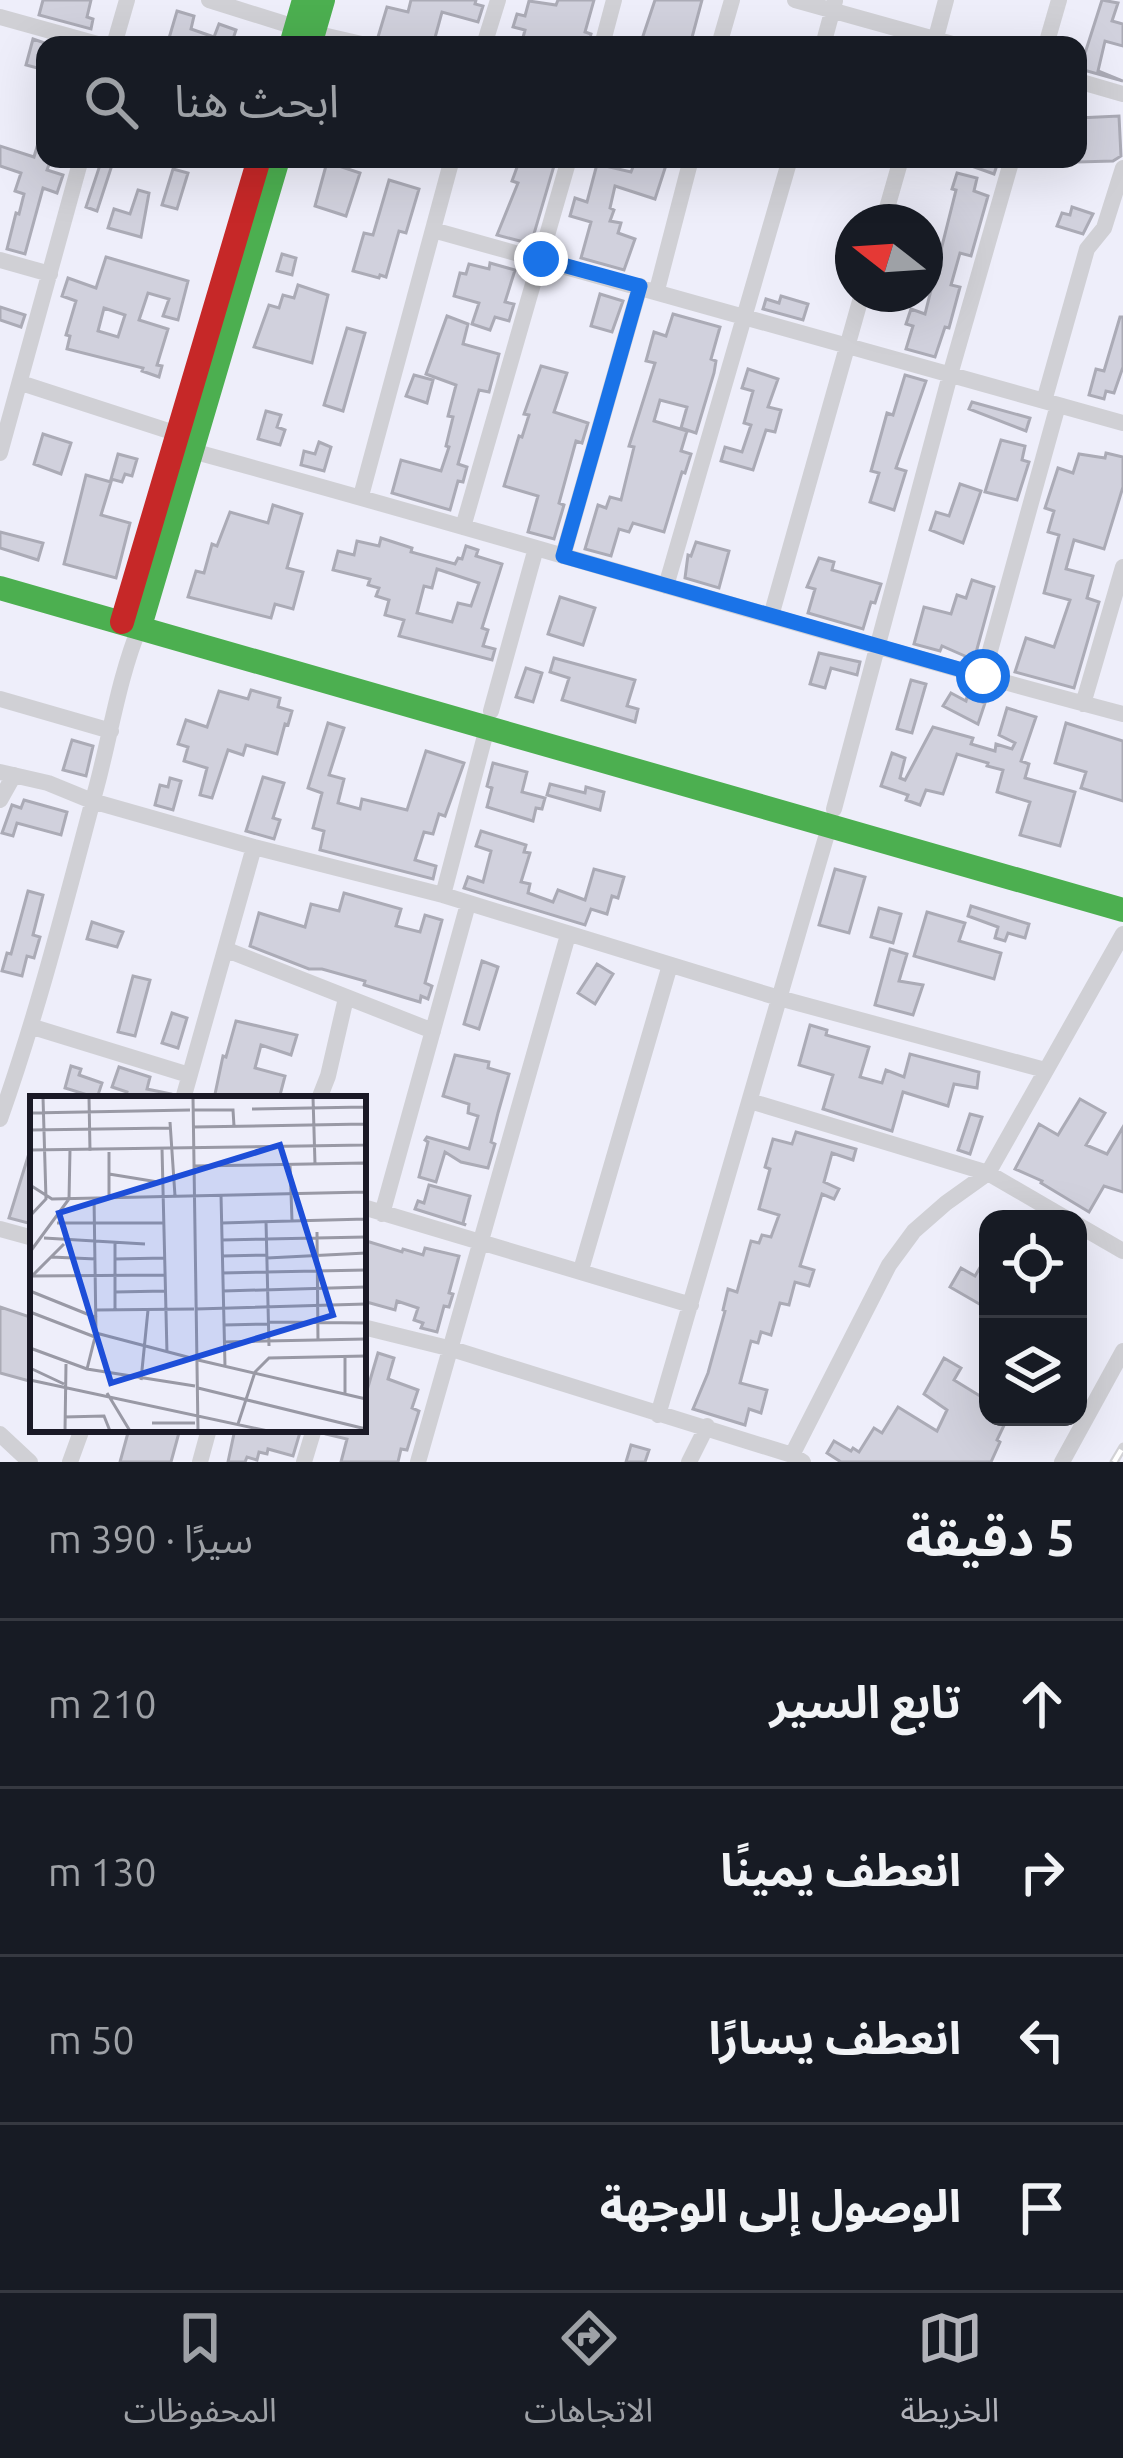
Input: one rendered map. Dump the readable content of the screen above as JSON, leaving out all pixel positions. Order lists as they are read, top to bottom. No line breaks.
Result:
{"north":"left","page":{"search":"ابحث هنا","heading":["5 دقيقة","سيرًا · 390 m"],"list":[["تابع السير","210 m"],["انعطف يمينًا","130 m"],["انعطف يسارًا","50 m"],"الوصول إلى الوجهة"],"nav":["الخريطة","الاتجاهات","المحفوظات"]}}
